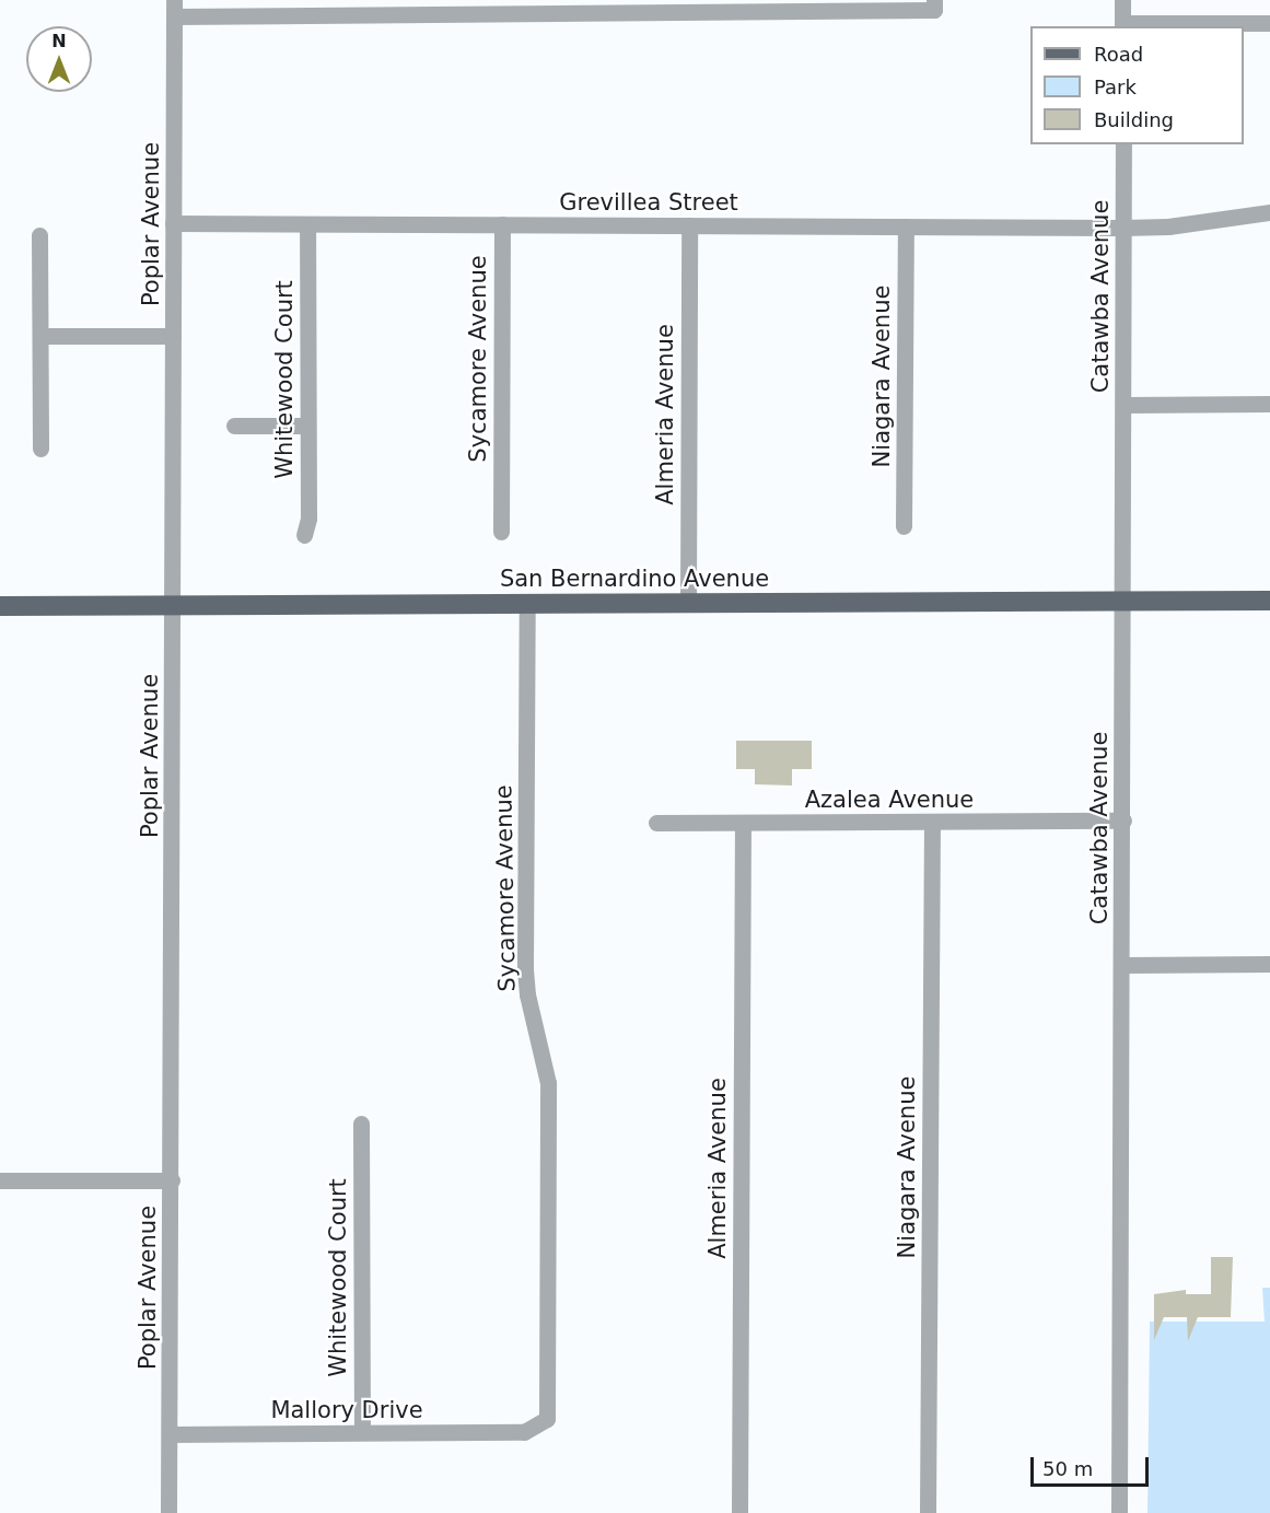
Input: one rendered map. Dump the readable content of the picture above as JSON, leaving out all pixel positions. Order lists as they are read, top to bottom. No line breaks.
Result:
{"streets":{"main road":["San Bernardino Avenue"],"street":["Grevillea Street","Poplar Avenue","Catawba Avenue","Sycamore Avenue","Niagara Avenue","Whitewood Court","Almeria Avenue","Azalea Avenue","Mallory Drive"]},"crossings":[["Grevillea Street","Poplar Avenue"],["Grevillea Street","Catawba Avenue"],["Grevillea Street","Sycamore Avenue"],["Grevillea Street","Niagara Avenue"],["Grevillea Street","Whitewood Court"],["Grevillea Street","Almeria Avenue"],["Poplar Avenue","San Bernardino Avenue"],["Poplar Avenue","Mallory Drive"],["Catawba Avenue","San Bernardino Avenue"],["Catawba Avenue","Azalea Avenue"],["Sycamore Avenue","San Bernardino Avenue"],["Sycamore Avenue","Mallory Drive"],["Niagara Avenue","Azalea Avenue"],["Whitewood Court","Mallory Drive"],["Almeria Avenue","San Bernardino Avenue"],["Almeria Avenue","Azalea Avenue"]],"legend":["Road","Park","Building"],"scale_bar":"50 m","north":"top"}
